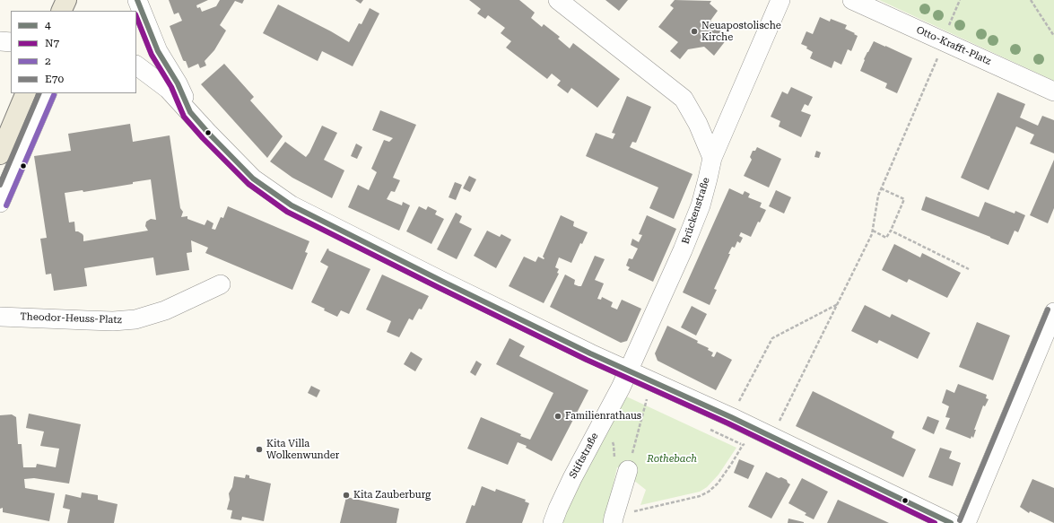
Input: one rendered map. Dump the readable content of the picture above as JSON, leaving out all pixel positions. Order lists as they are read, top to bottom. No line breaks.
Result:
{"streets":{"street":["Otto-Krafft-Platz","Brückenstraße","Theodor-Heuss-Platz","Stiftstraße"]},"crossings":[["Brückenstraße","Stiftstraße"]],"parks":["Rothebach"],"places":["Neuapostolische Kirche","Familienrathaus","Kita Villa Wolkenwunder","Kita Zauberburg"],"lines":["transit line 4","transit line N7","transit line E70","transit line 2"],"legend":["4","N7","2","E70"]}
